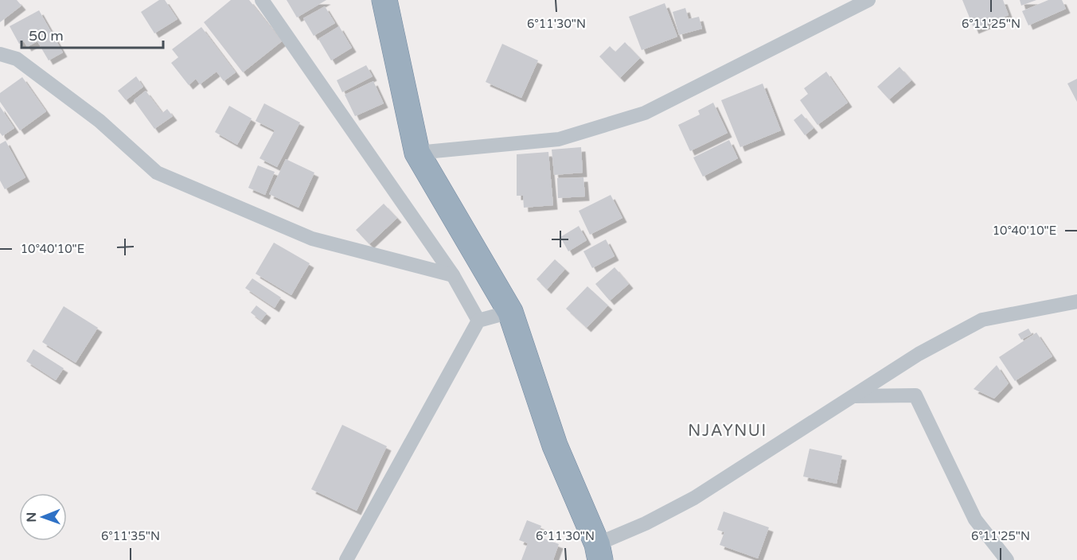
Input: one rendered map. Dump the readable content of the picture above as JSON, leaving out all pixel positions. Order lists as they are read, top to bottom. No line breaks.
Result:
{"districts":["NJAYNUI"],"scale_bar":"50 m","north":"left","coordinates":["6°11'30\"N","6°11'25\"N","10°40'10\"E","6°11'35\"N"]}
